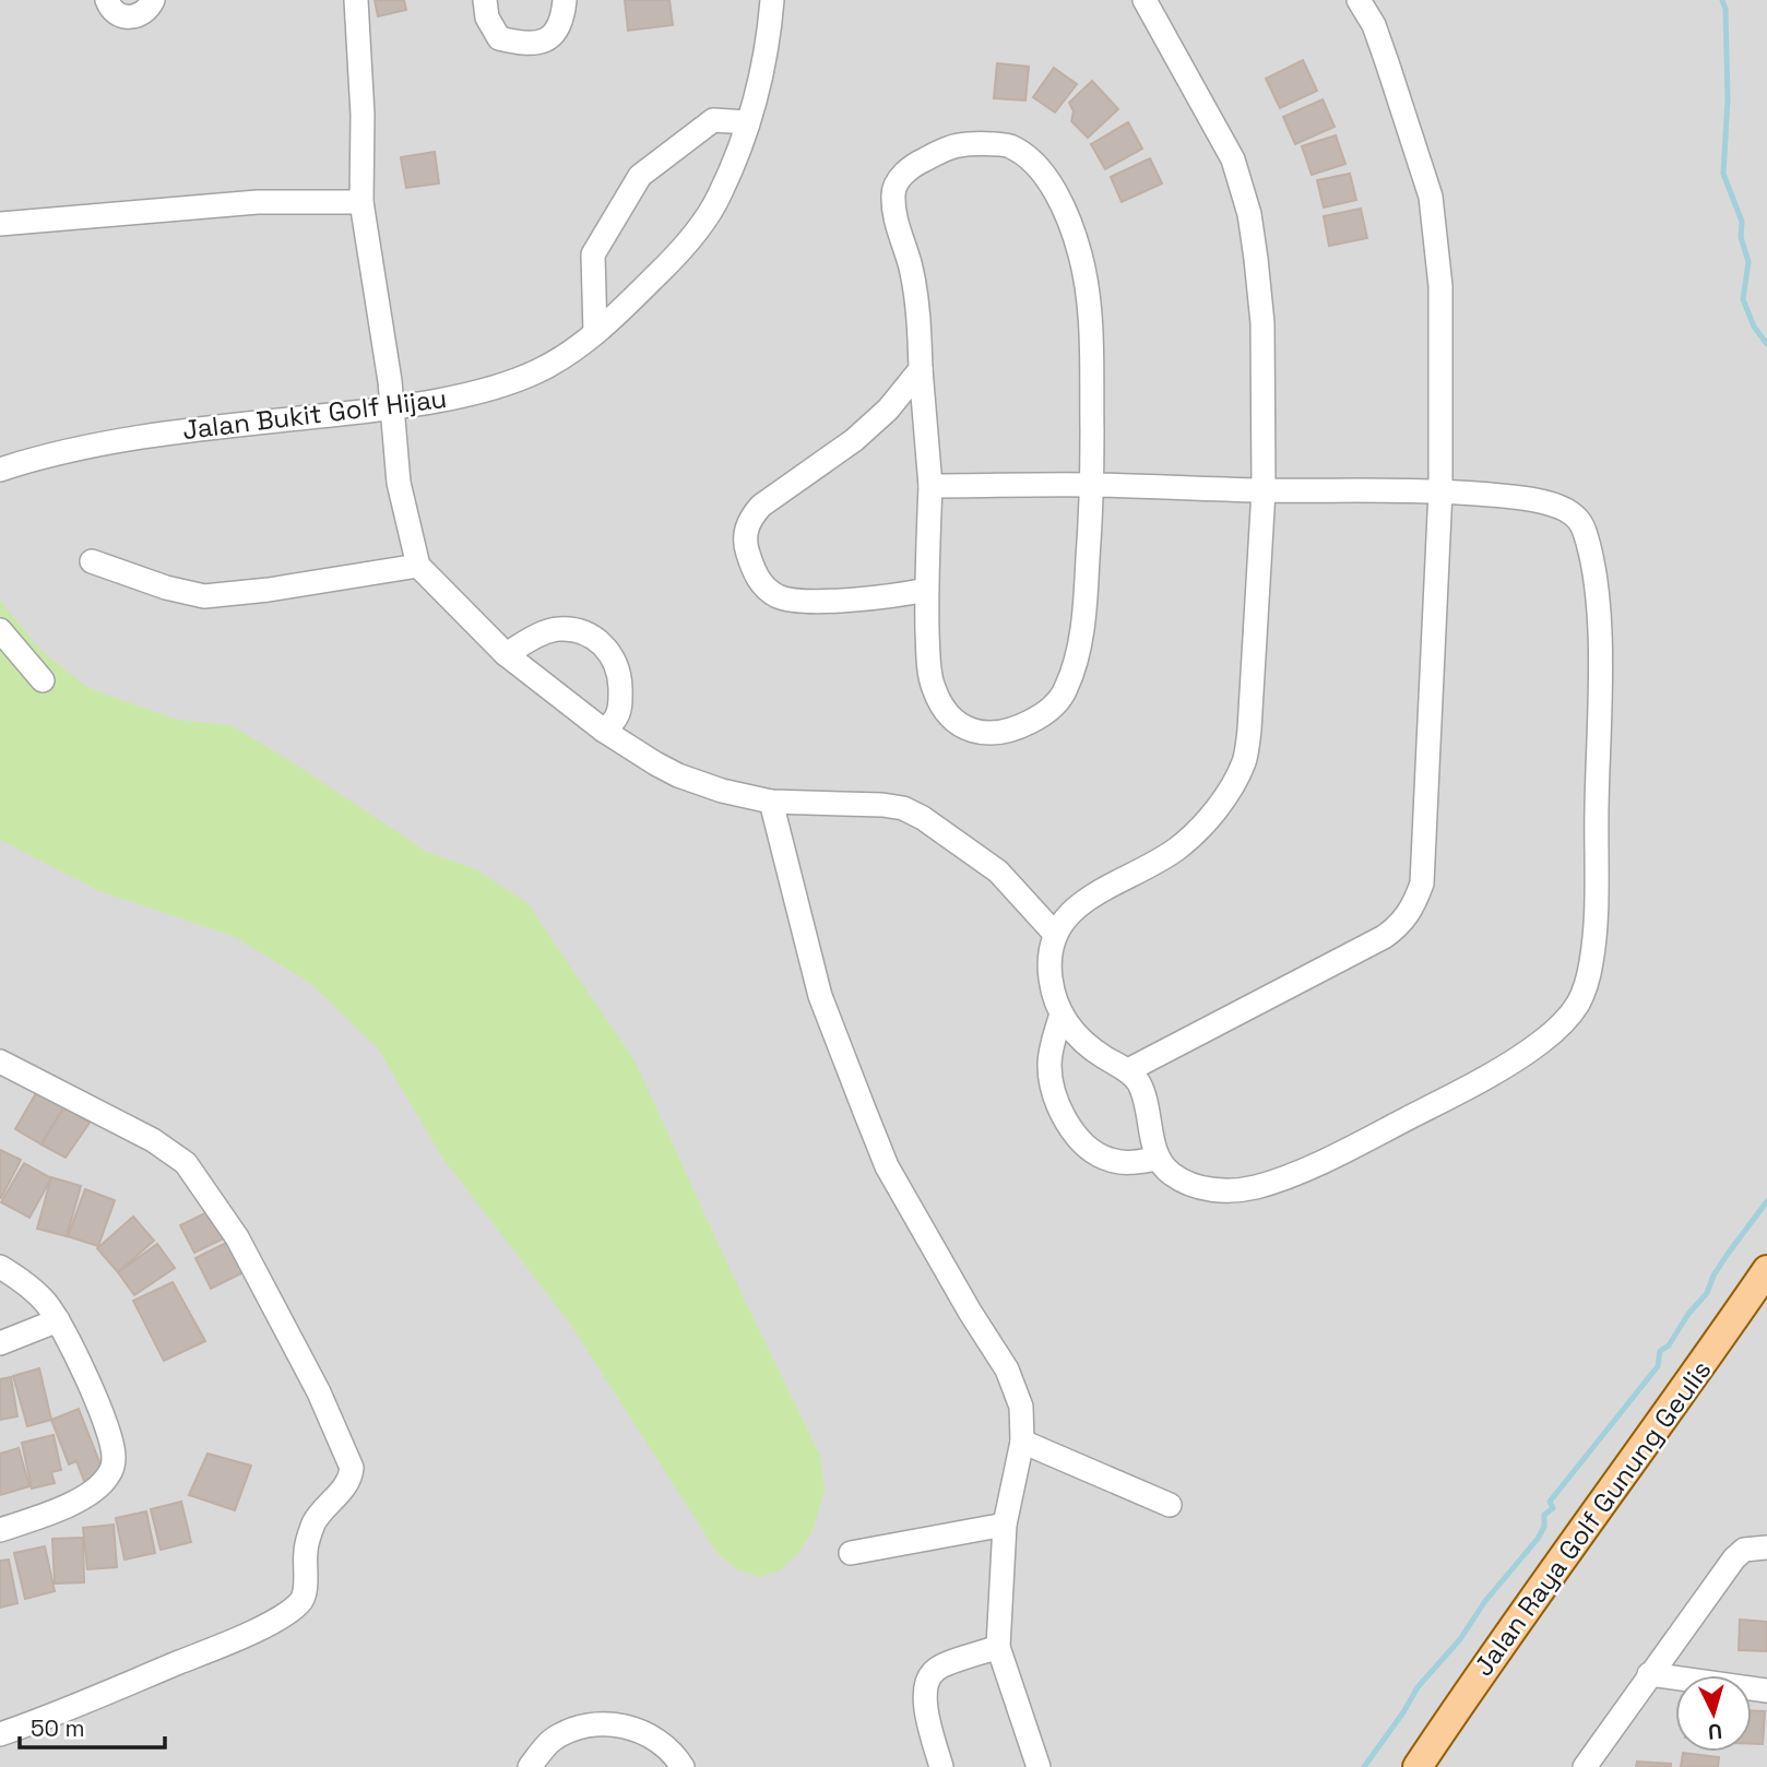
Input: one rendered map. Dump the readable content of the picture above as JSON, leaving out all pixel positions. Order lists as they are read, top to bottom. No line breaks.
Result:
{"streets":{"main road":["Jalan Raya Golf Gunung Geulis"],"street":["Jalan Bukit Golf Hijau"]},"scale_bar":"50 m","north":"bottom"}
